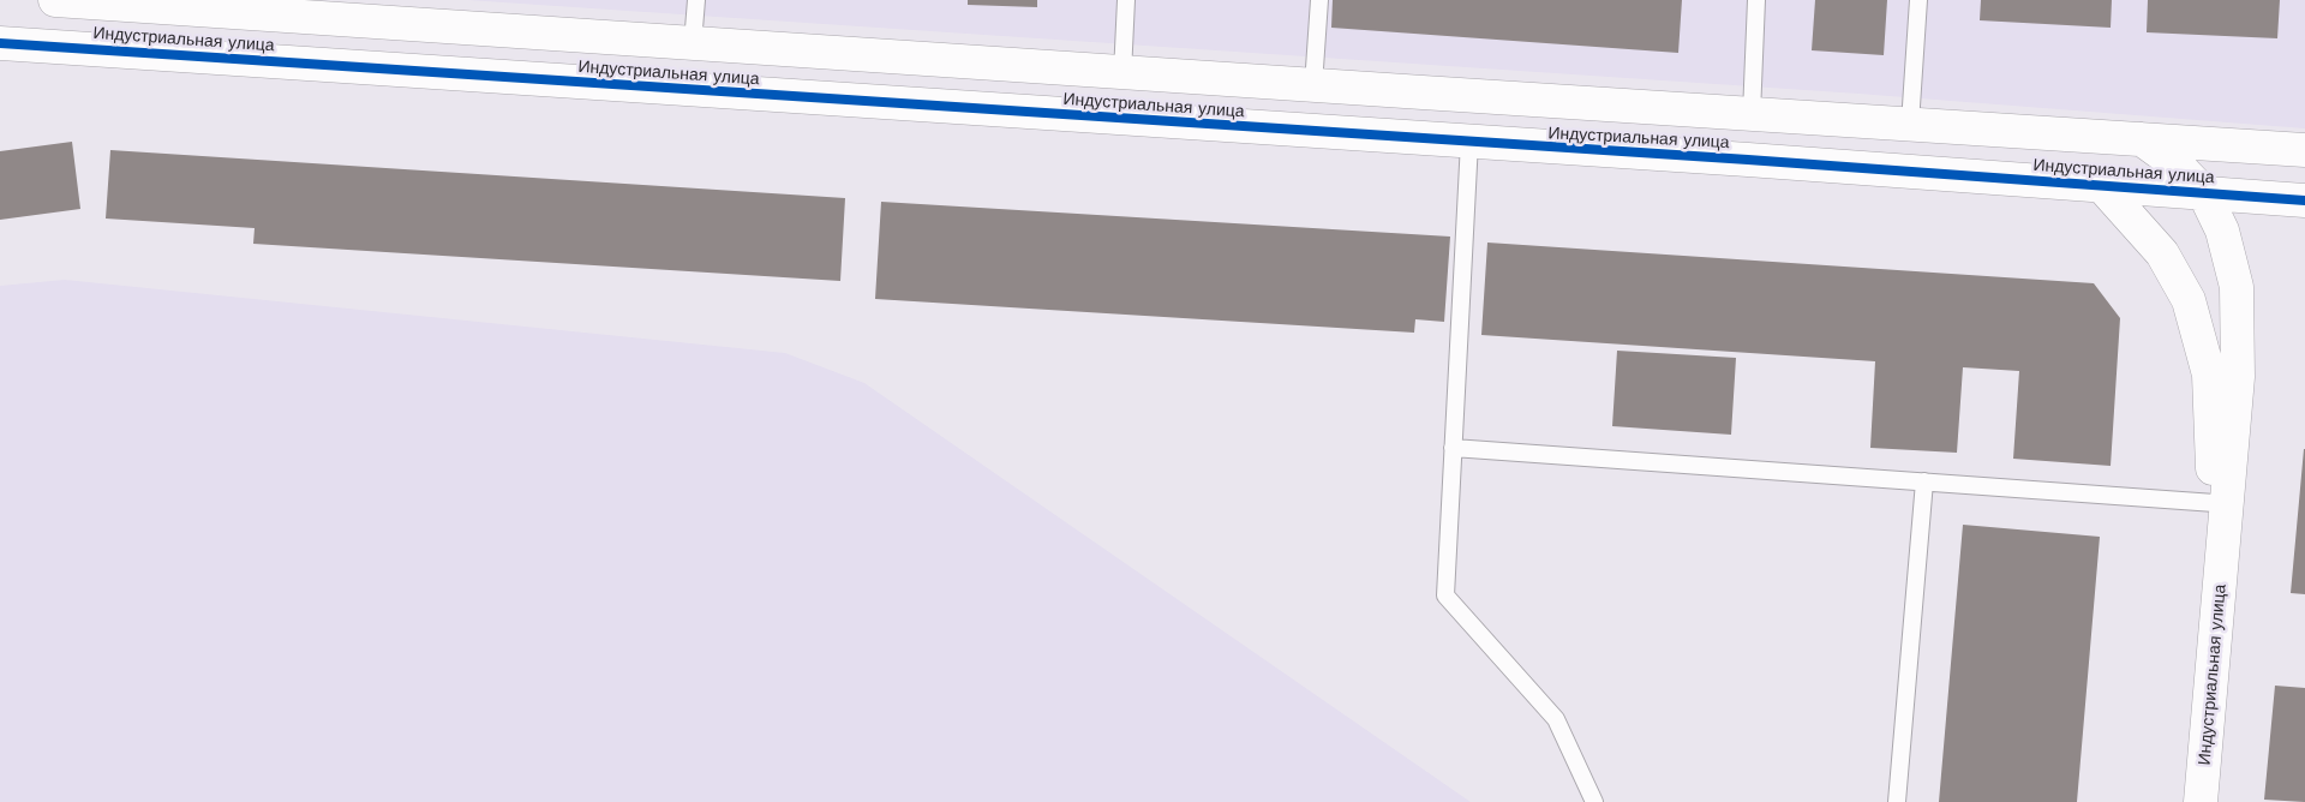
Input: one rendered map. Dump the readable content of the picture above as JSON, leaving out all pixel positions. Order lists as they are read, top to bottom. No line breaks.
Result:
{"streets":{"street":["Индустриальная улица"]}}
